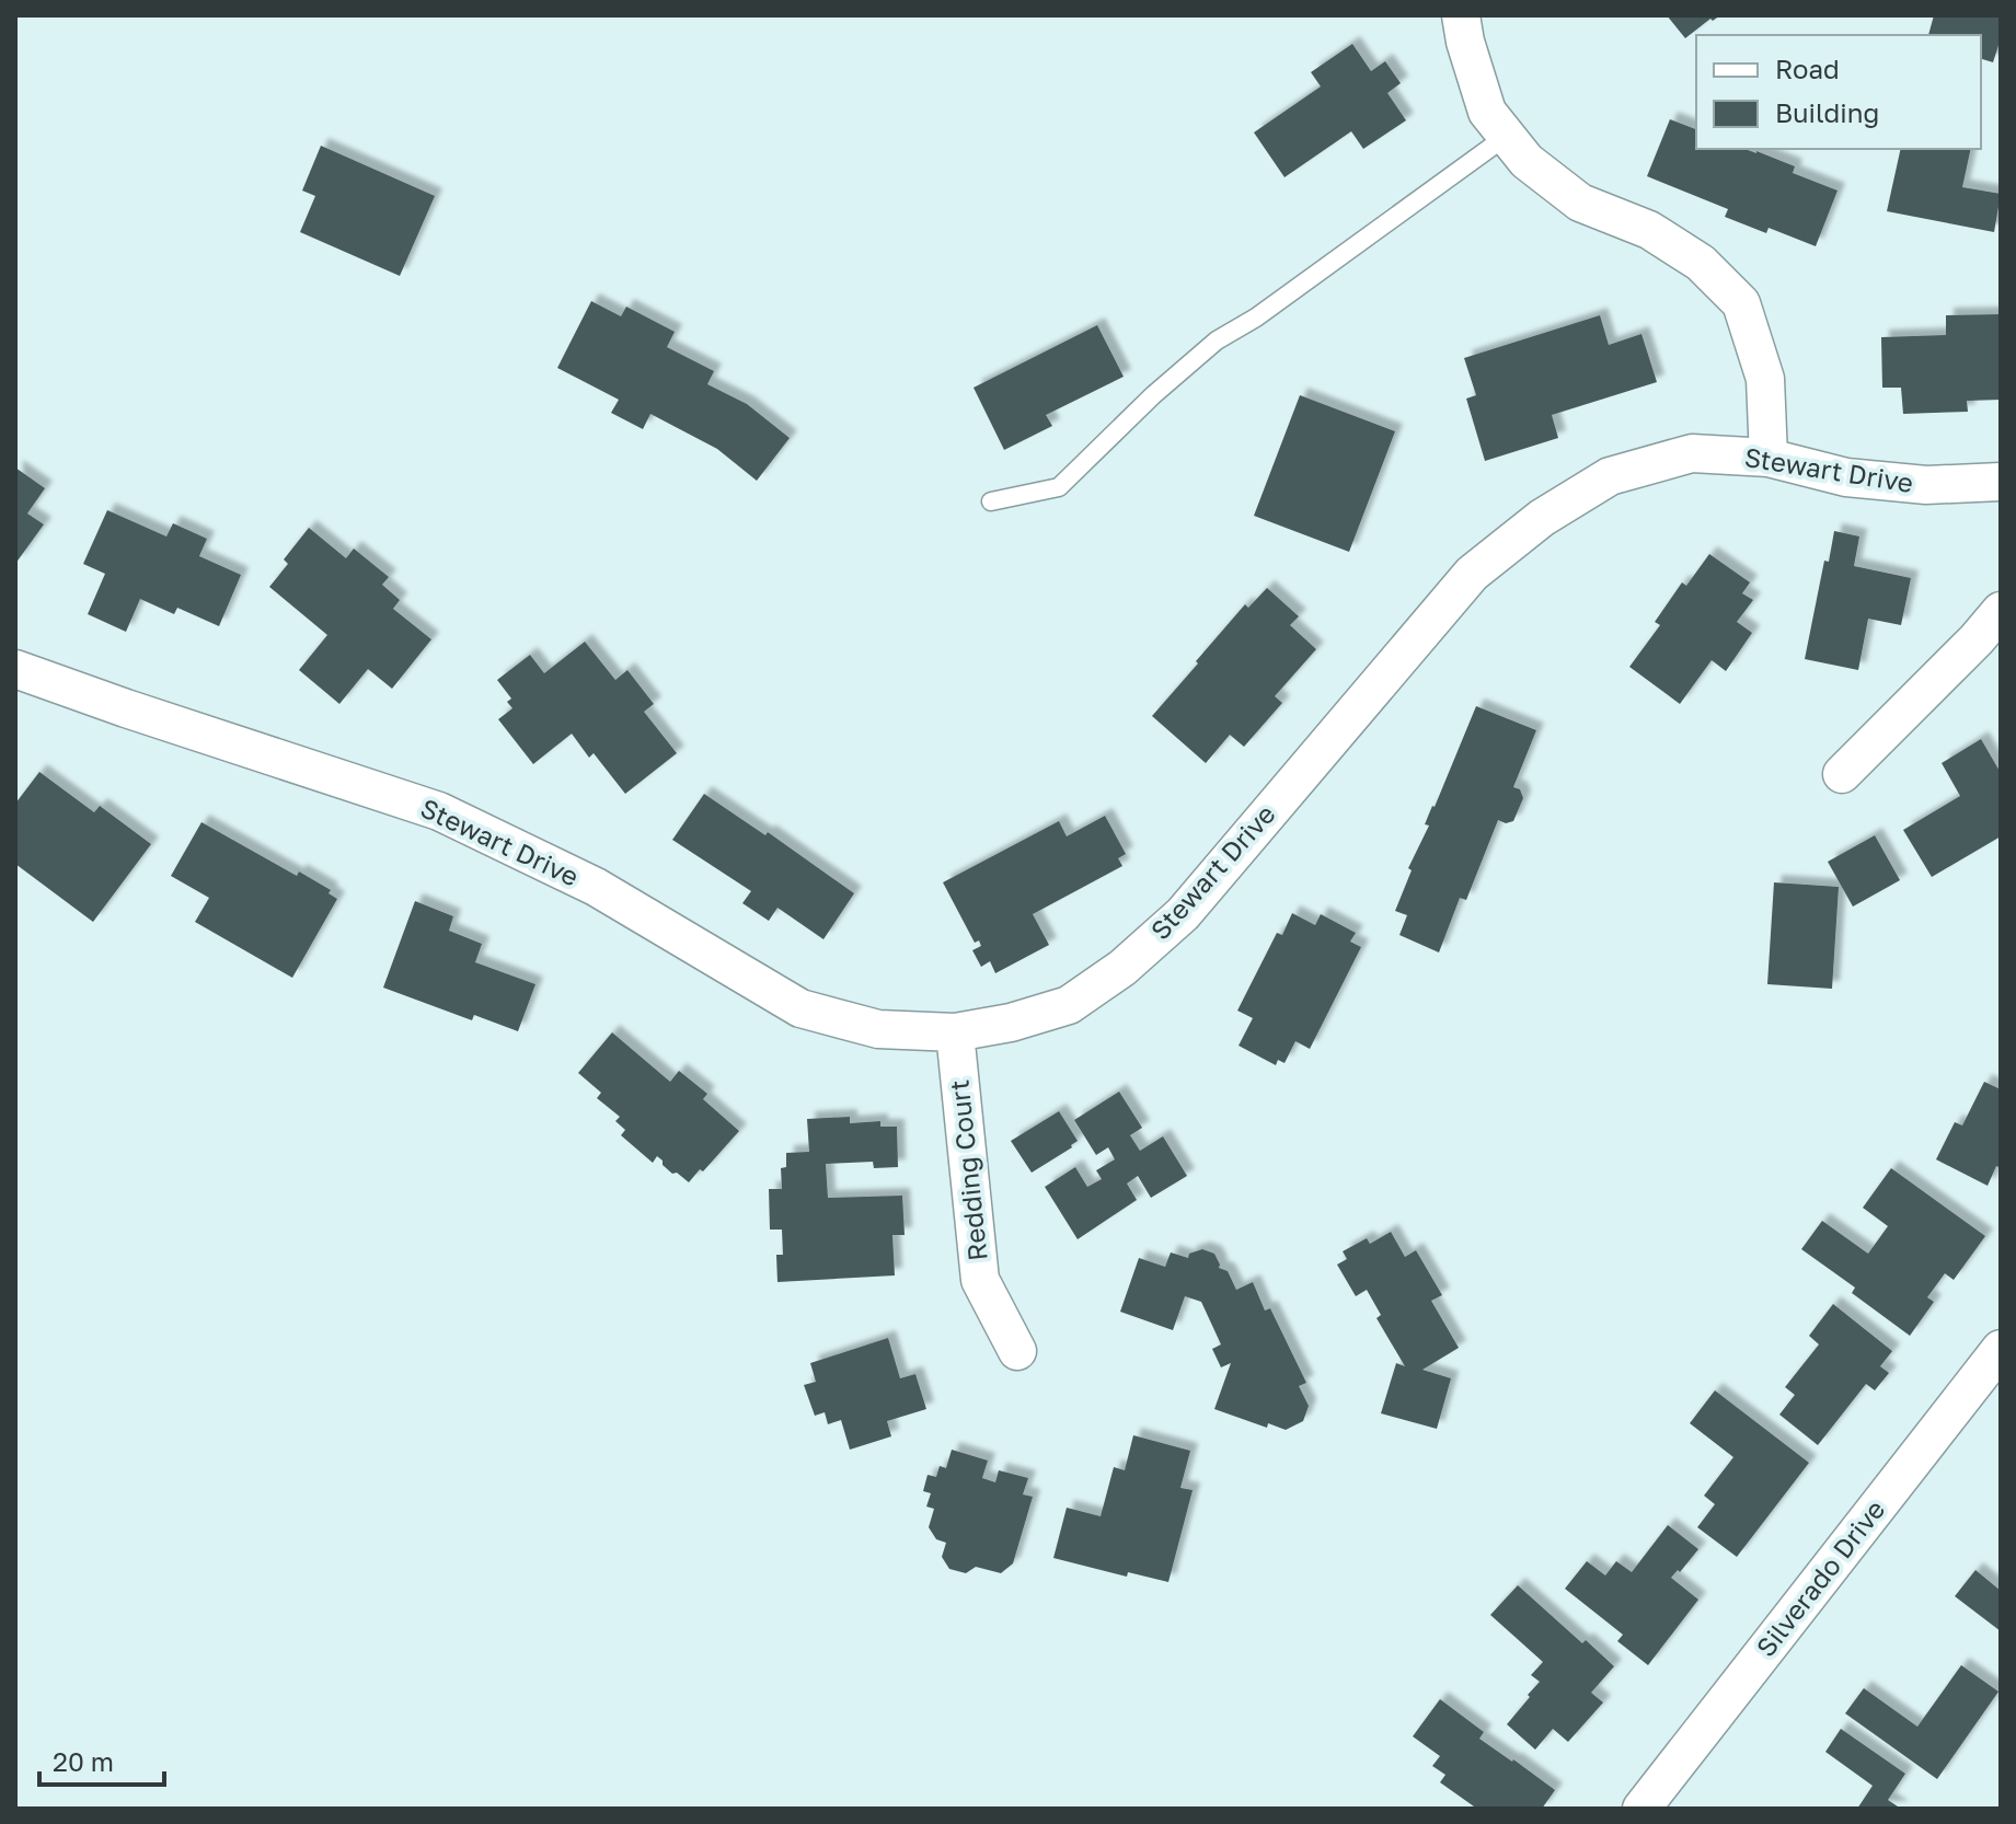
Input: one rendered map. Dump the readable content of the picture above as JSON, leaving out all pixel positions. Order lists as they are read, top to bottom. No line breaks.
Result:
{"streets":{"street":["Stewart Drive","Redding Court","Silverado Drive"]},"crossings":[["Stewart Drive","Redding Court"]],"legend":["Road","Building"],"scale_bar":"20 m"}
